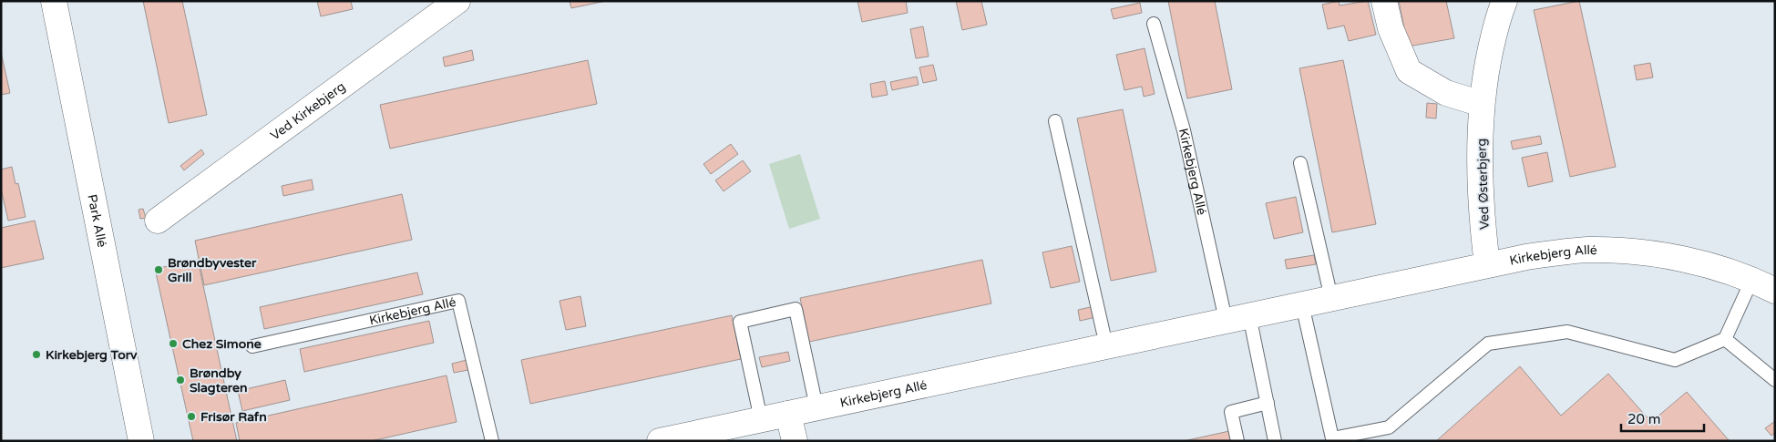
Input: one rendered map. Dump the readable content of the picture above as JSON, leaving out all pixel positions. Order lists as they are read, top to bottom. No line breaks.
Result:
{"streets":{"street":["Ved Kirkebjerg","Kirkebjerg Allé","Ved Østerbjerg","Park Allé"]},"crossings":[["Kirkebjerg Allé","Ved Østerbjerg"]],"places":["Brøndbyvester Grill","Chez Simone","Kirkebjerg Torv","Brøndby Slagteren","Frisør Rafn"],"scale_bar":"20 m"}
